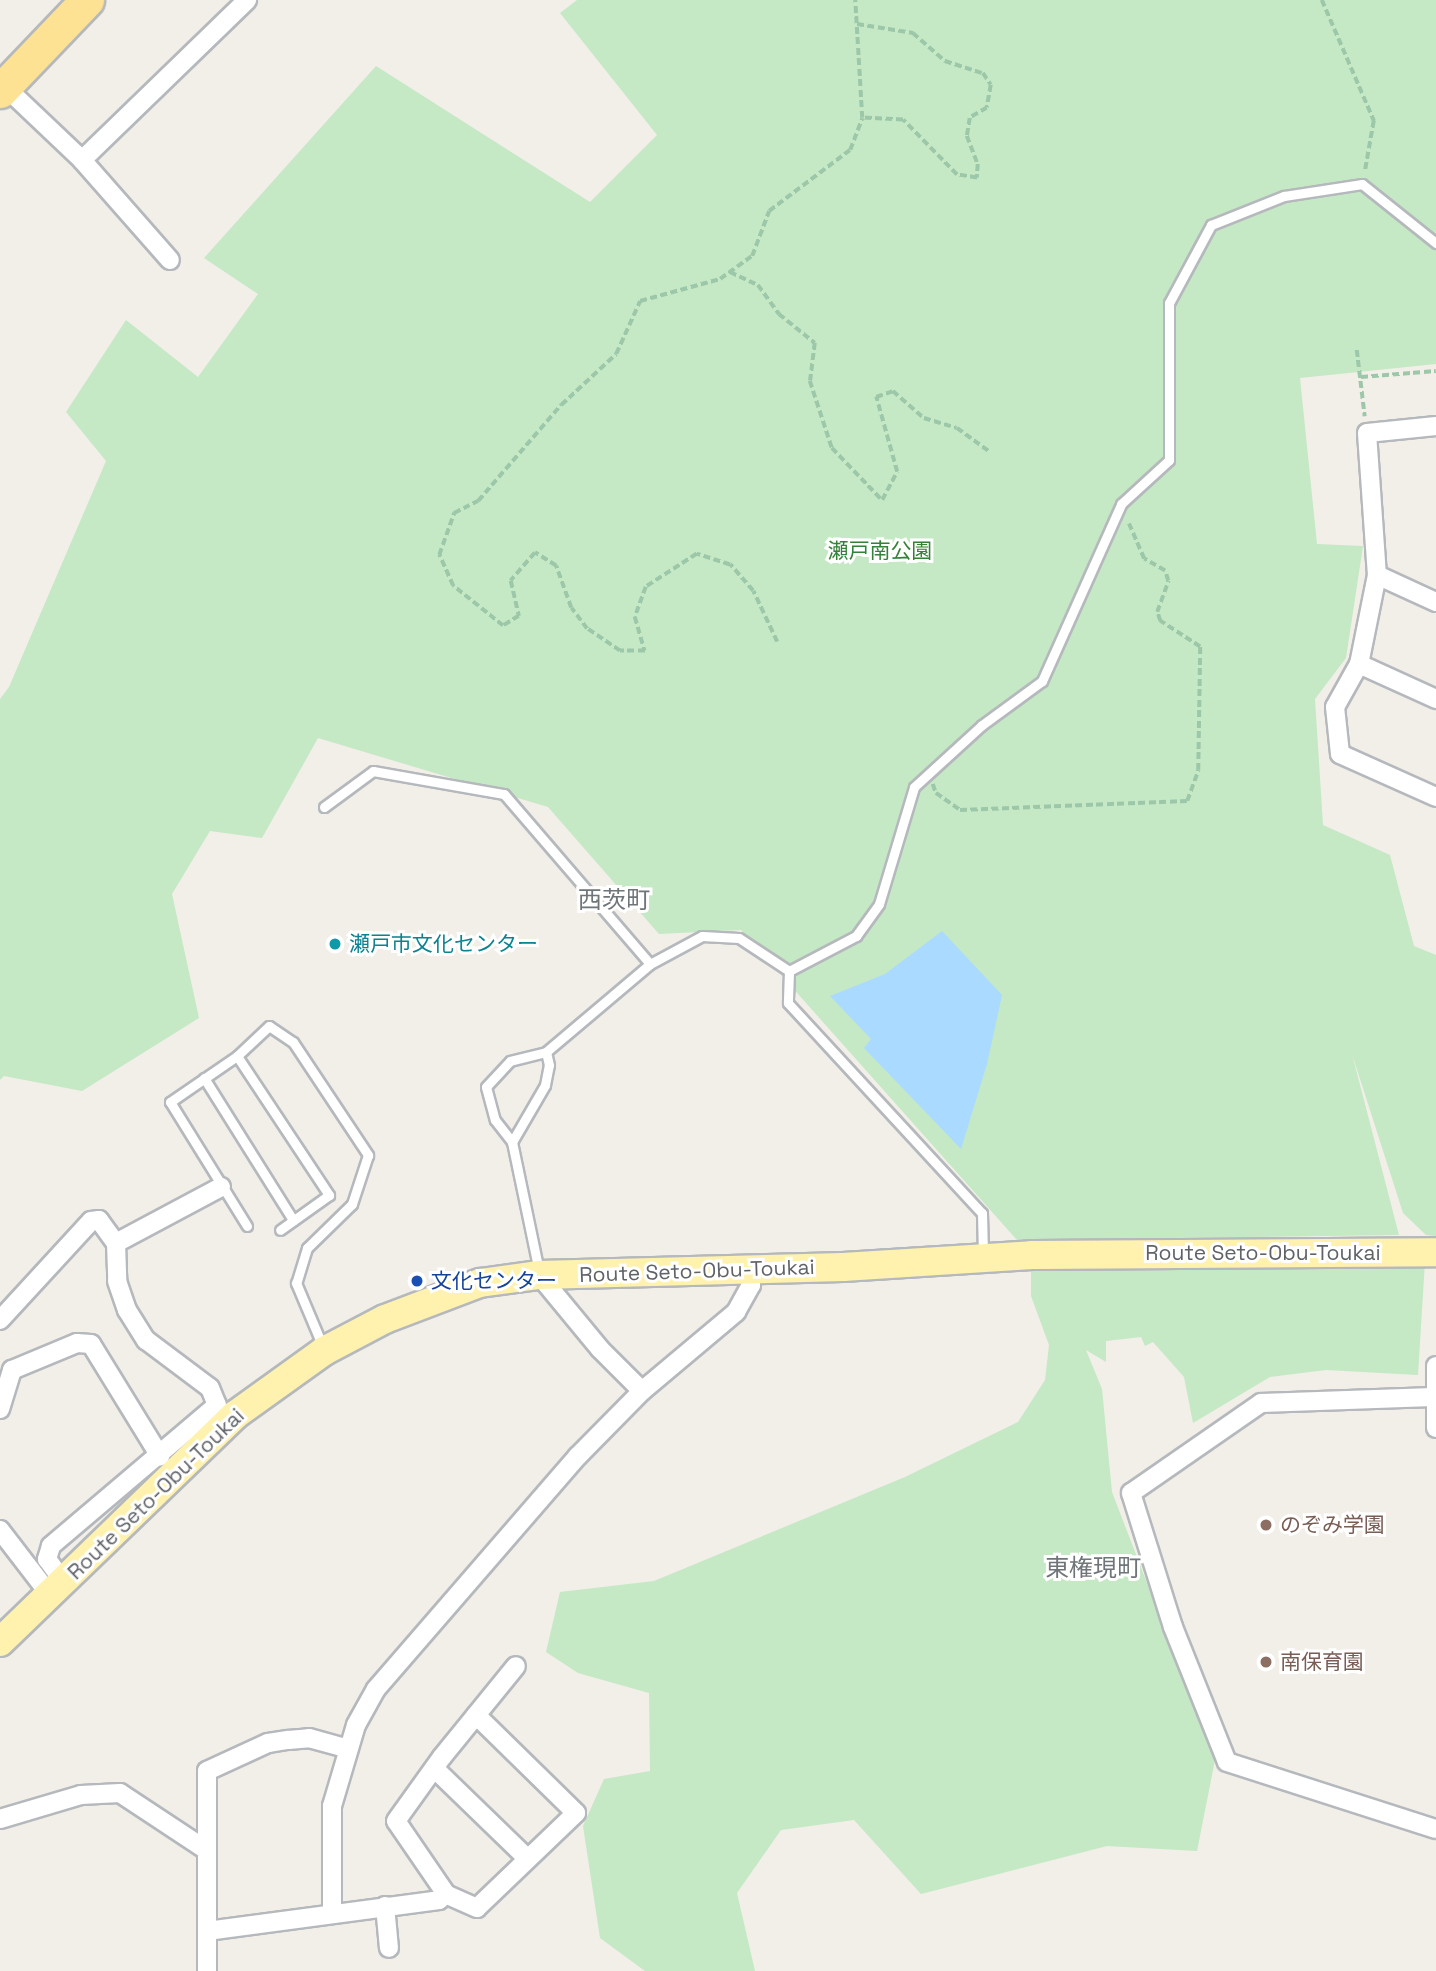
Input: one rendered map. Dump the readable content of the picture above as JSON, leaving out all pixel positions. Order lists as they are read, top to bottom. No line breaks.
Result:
{"streets":{"main road":["Route Seto-Obu-Toukai"]},"districts":["西茨町","東権現町"],"parks":["瀬戸南公園"],"places":["瀬戸市文化センター","文化センター","のぞみ学園","南保育園"]}
